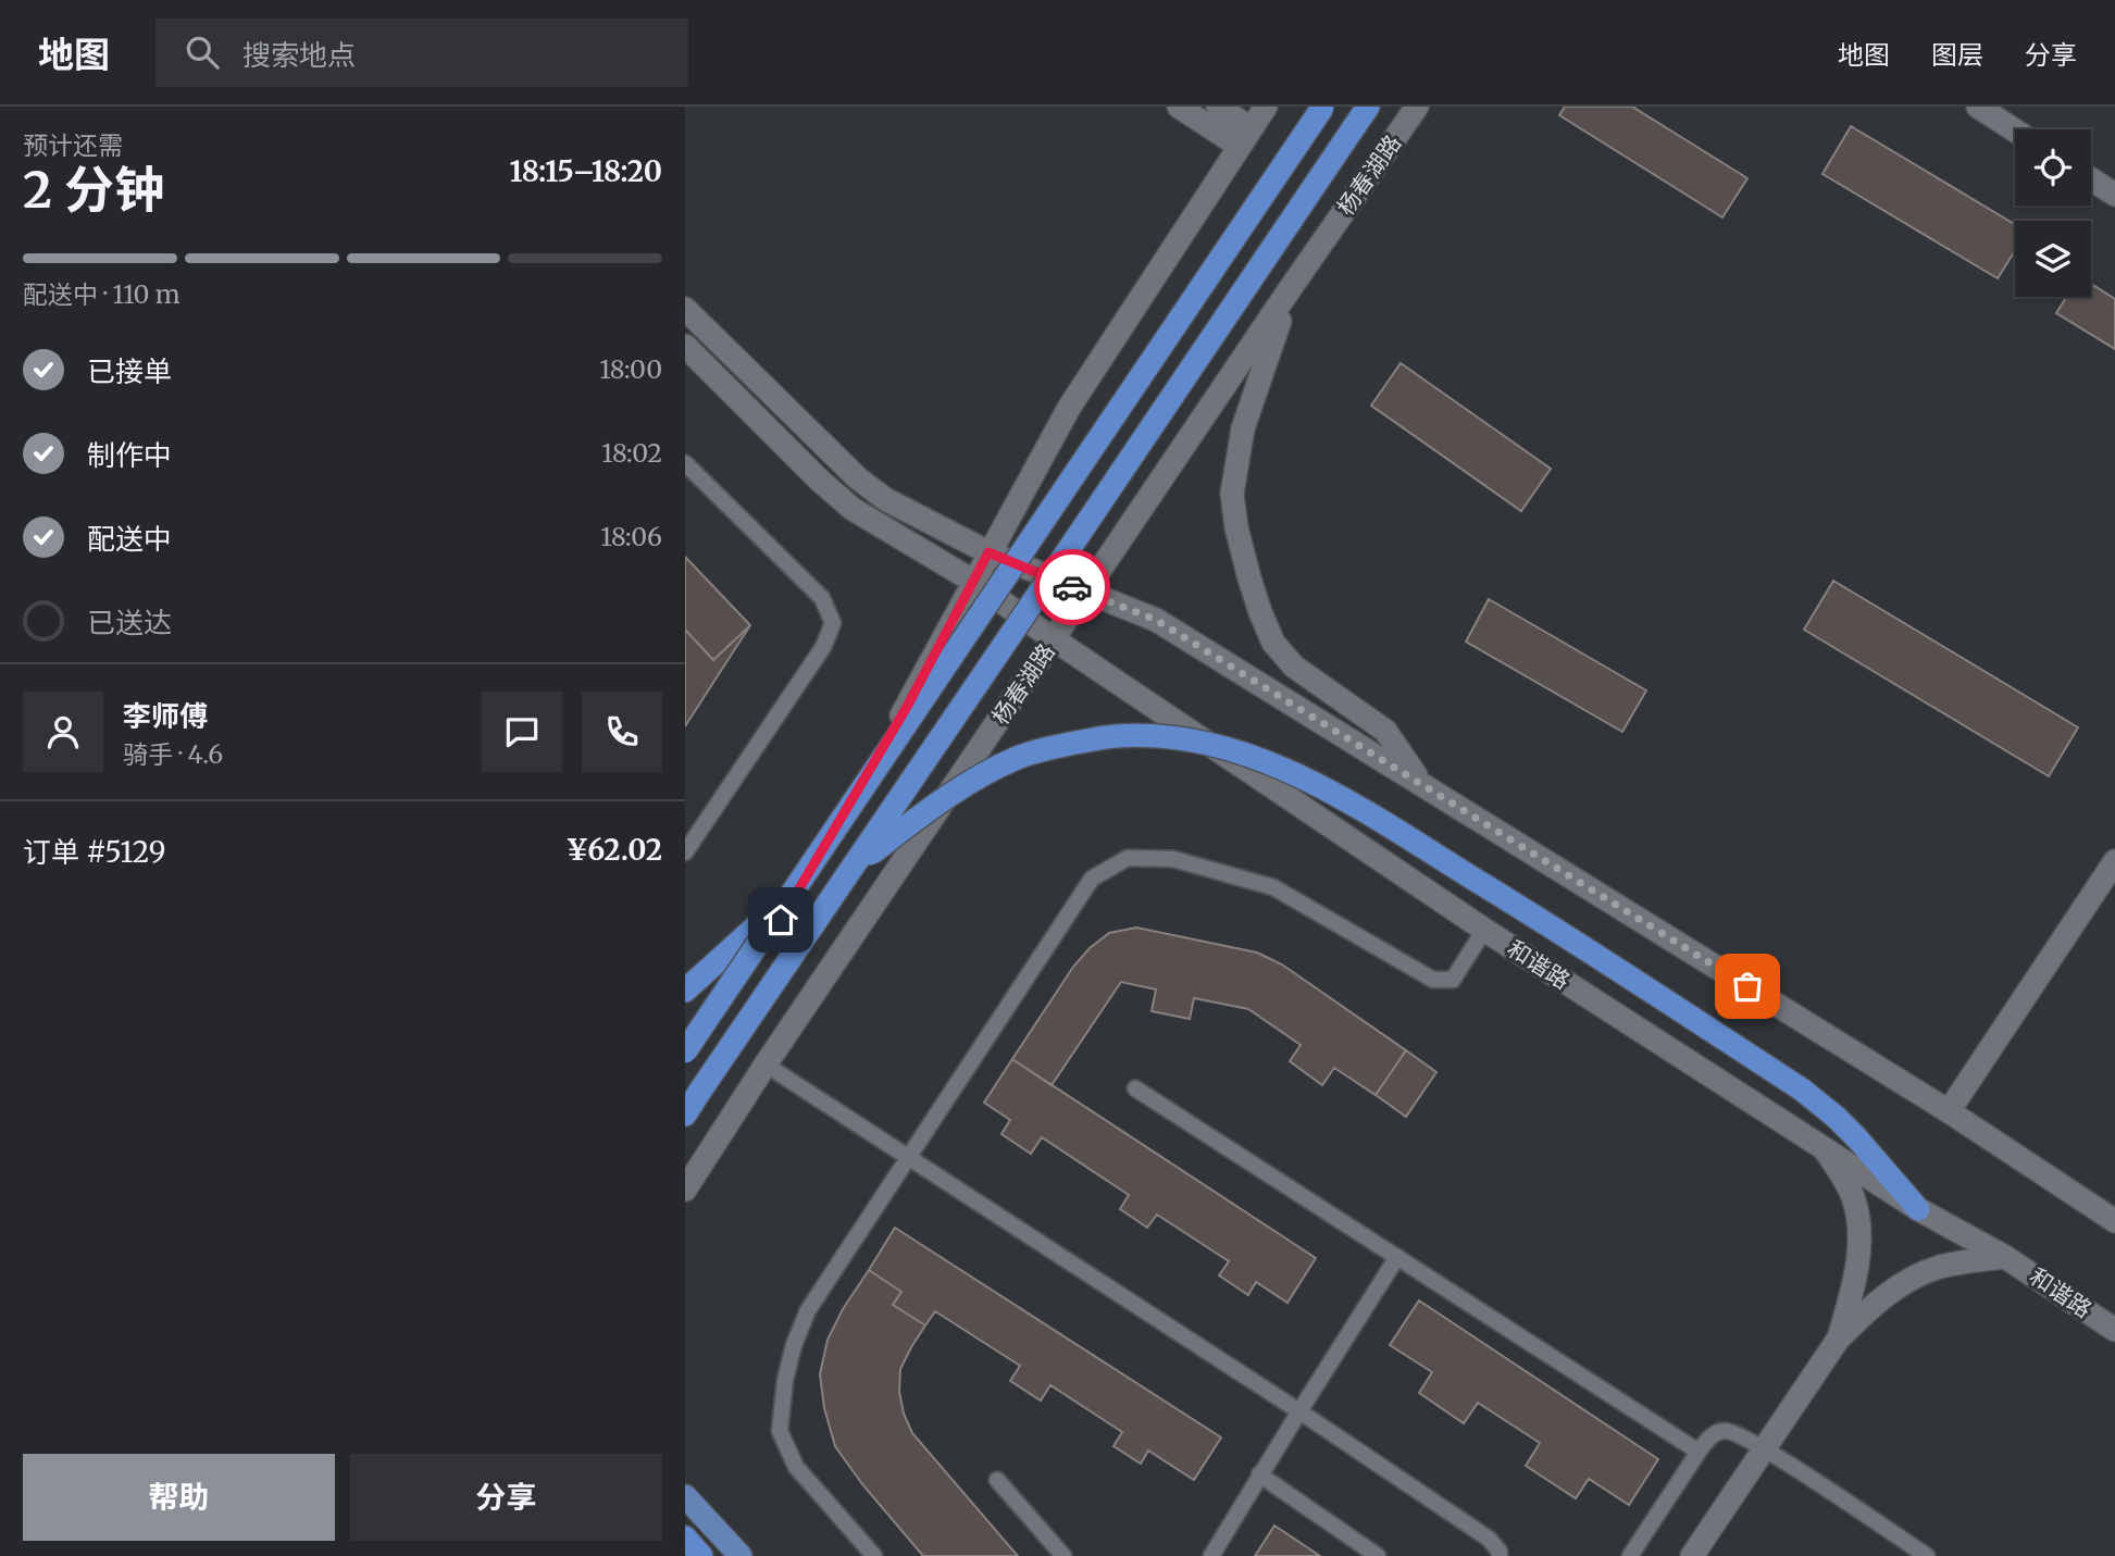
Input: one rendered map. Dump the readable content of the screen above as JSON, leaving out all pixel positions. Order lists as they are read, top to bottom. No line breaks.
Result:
{"streets":{"main road":["杨春湖路","和谐路"]},"crossings":[["杨春湖路","和谐路"]],"page":{"header":"地图","search":"搜索地点","nav":["地图","图层","分享"],"heading":["2 分钟","预计还需","18:15–18:20"],"panel":["李师傅","骑手 · 4.6","订单 #5129","¥62.02"],"bar":"配送中 · 110 m","list":[["已接单","18:00"],["制作中","18:02"],["配送中","18:06"],"已送达"],"buttons":["帮助","分享"]}}
